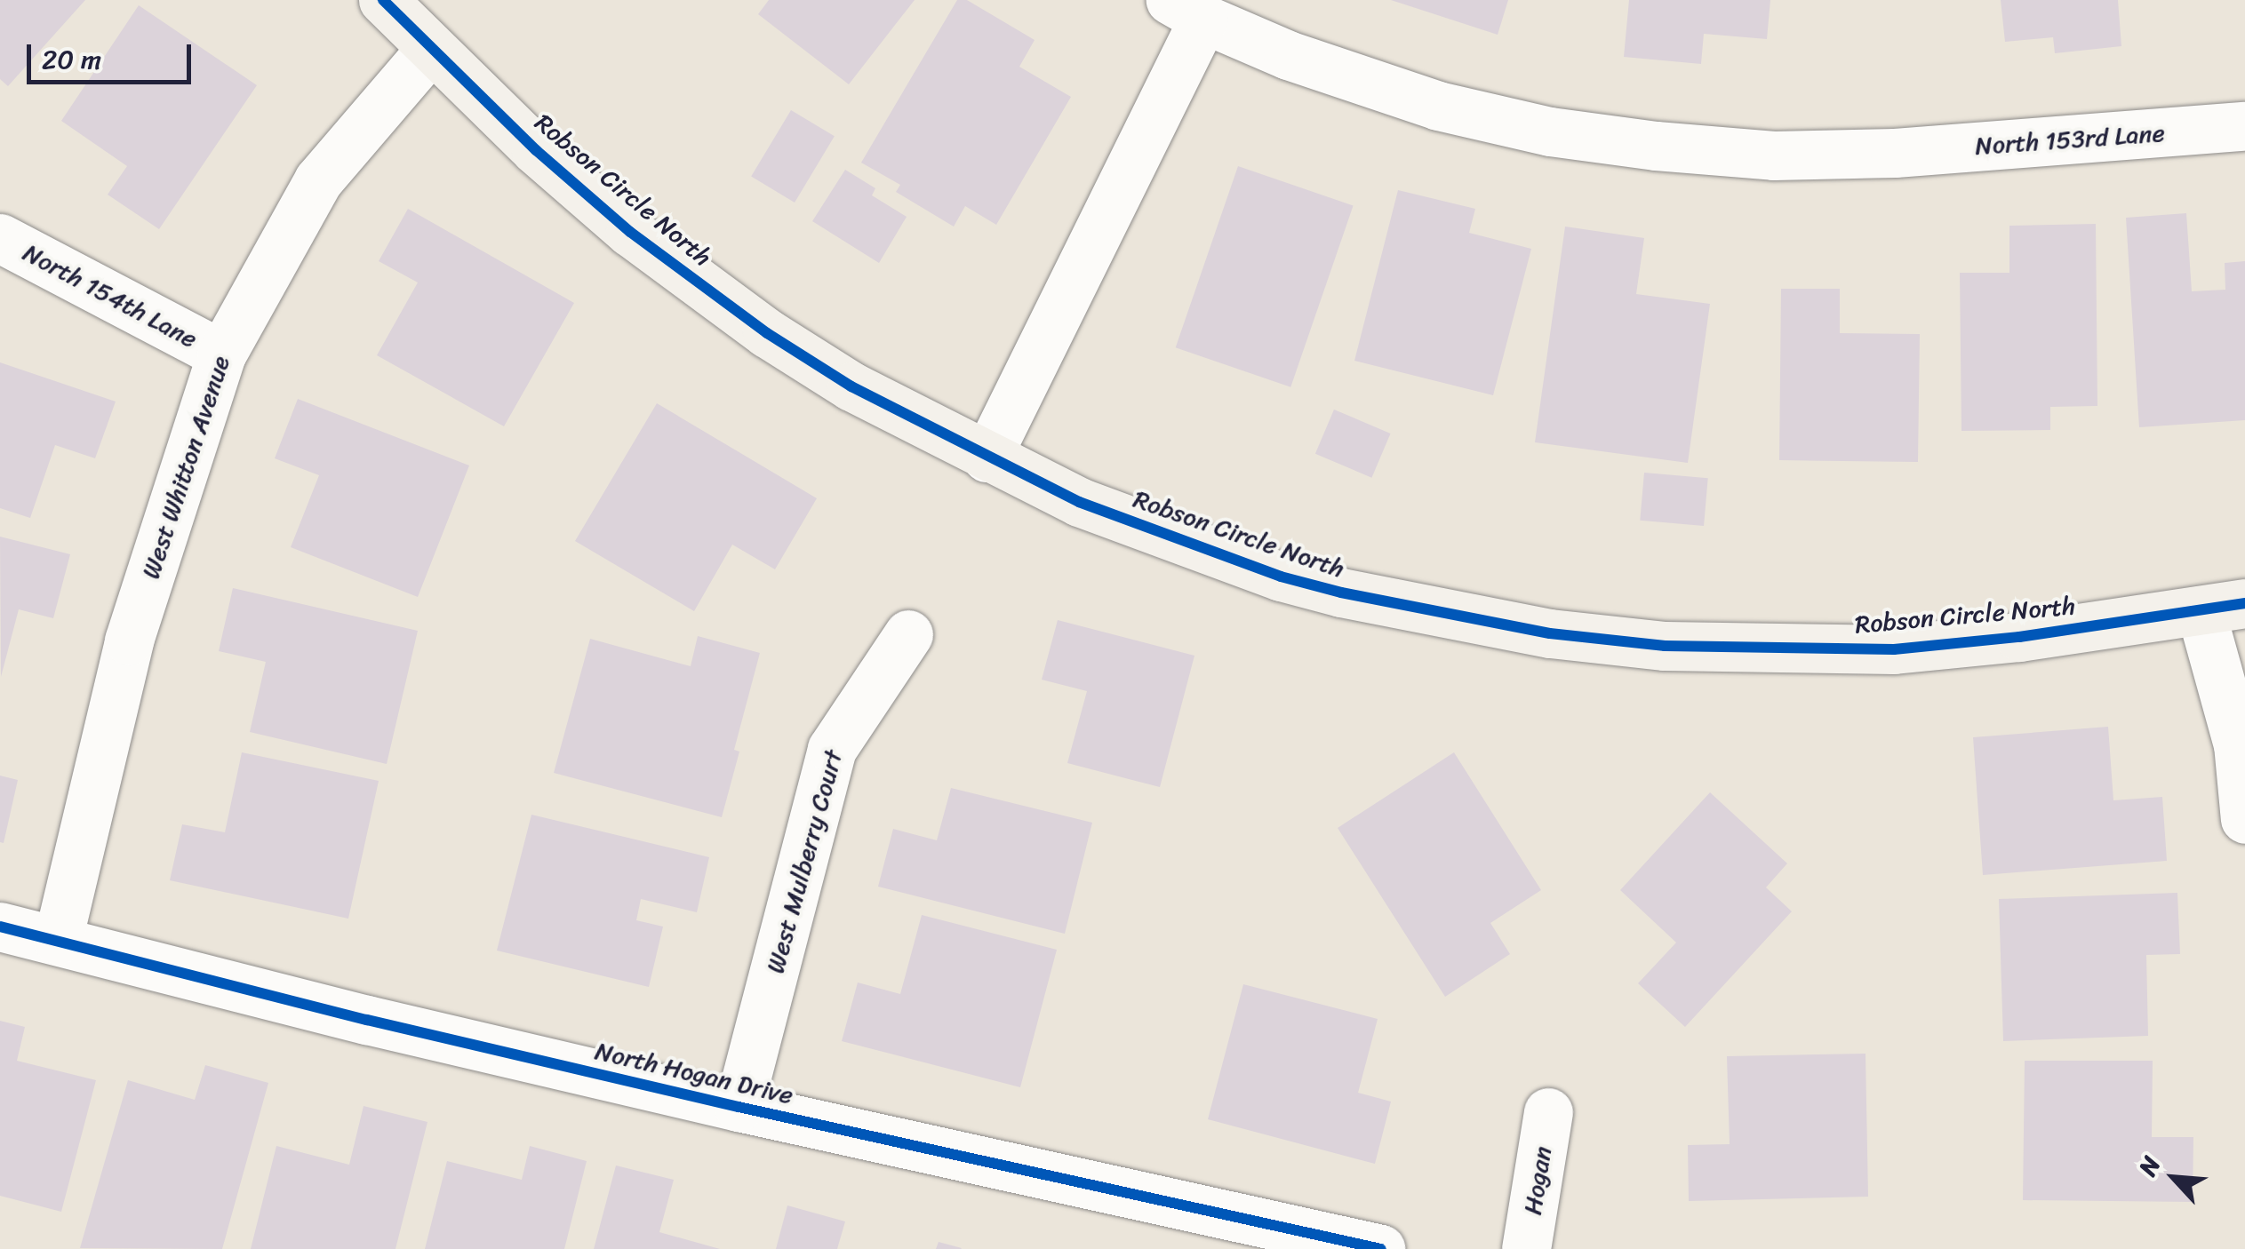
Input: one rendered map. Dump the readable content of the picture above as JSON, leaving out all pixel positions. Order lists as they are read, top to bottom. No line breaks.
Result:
{"streets":{"street":["North 153rd Lane","Robson Circle North","North 154th Lane","West Whitton Avenue","West Mulberry Court","North Hogan Drive","Hogan"]},"crossings":[["Robson Circle North","West Whitton Avenue"],["North 154th Lane","West Whitton Avenue"],["West Whitton Avenue","North Hogan Drive"],["West Mulberry Court","North Hogan Drive"]],"scale_bar":"20 m","north":"top left"}
